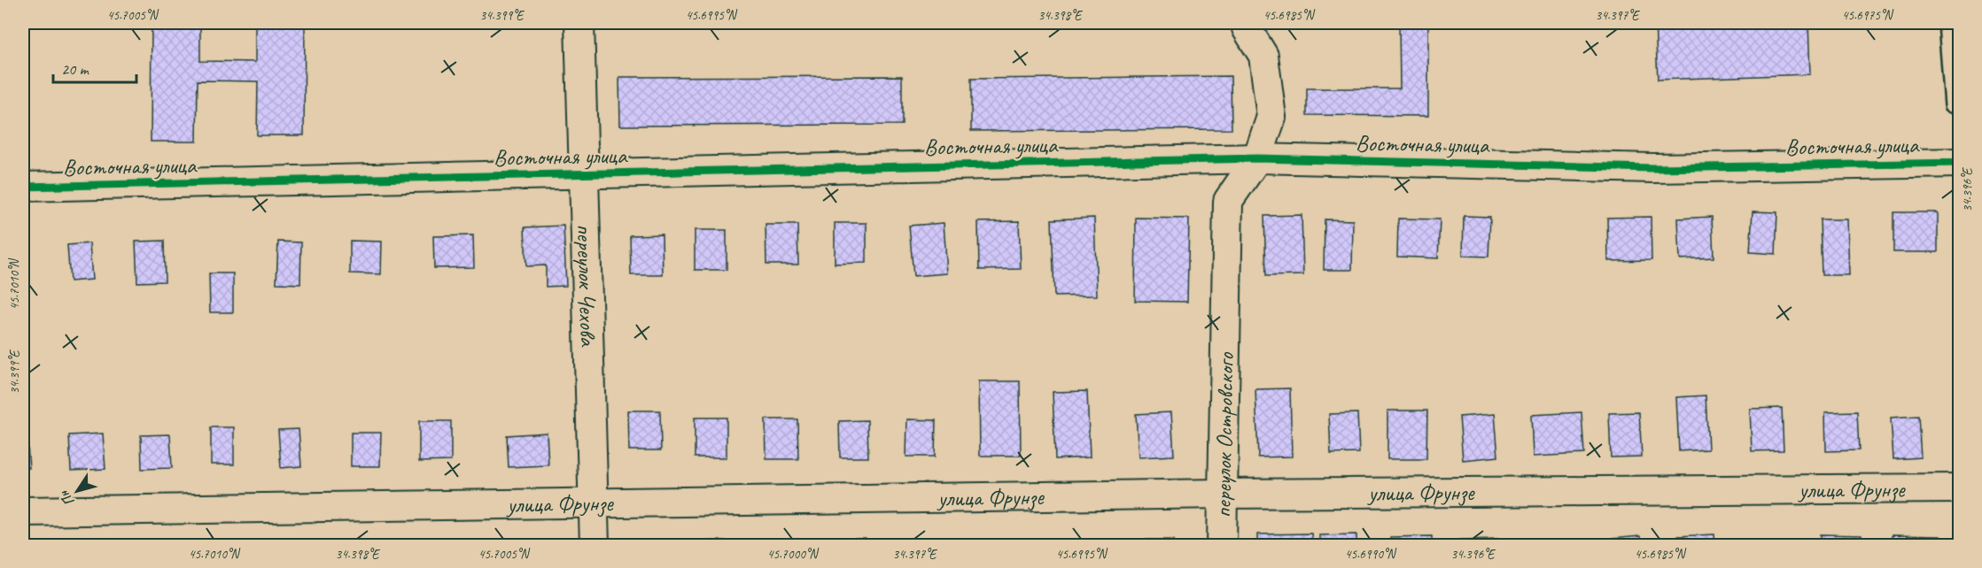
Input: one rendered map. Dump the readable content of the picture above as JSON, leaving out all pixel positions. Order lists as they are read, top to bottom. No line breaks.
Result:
{"streets":{"street":["Восточная улица","переулок Чехова","переулок Островского","улица Фрунзе"]},"crossings":[["Восточная улица","переулок Чехова"],["Восточная улица","переулок Островского"],["переулок Чехова","улица Фрунзе"],["переулок Островского","улица Фрунзе"]],"scale_bar":"20 m","north":"bottom left","coordinates":["45.7005°N","34.399°E","45.6995°N","34.398°E","45.6985°N","34.397°E","45.6975°N","34.396°E","45.7010°N","45.7000°N","45.6990°N"]}
